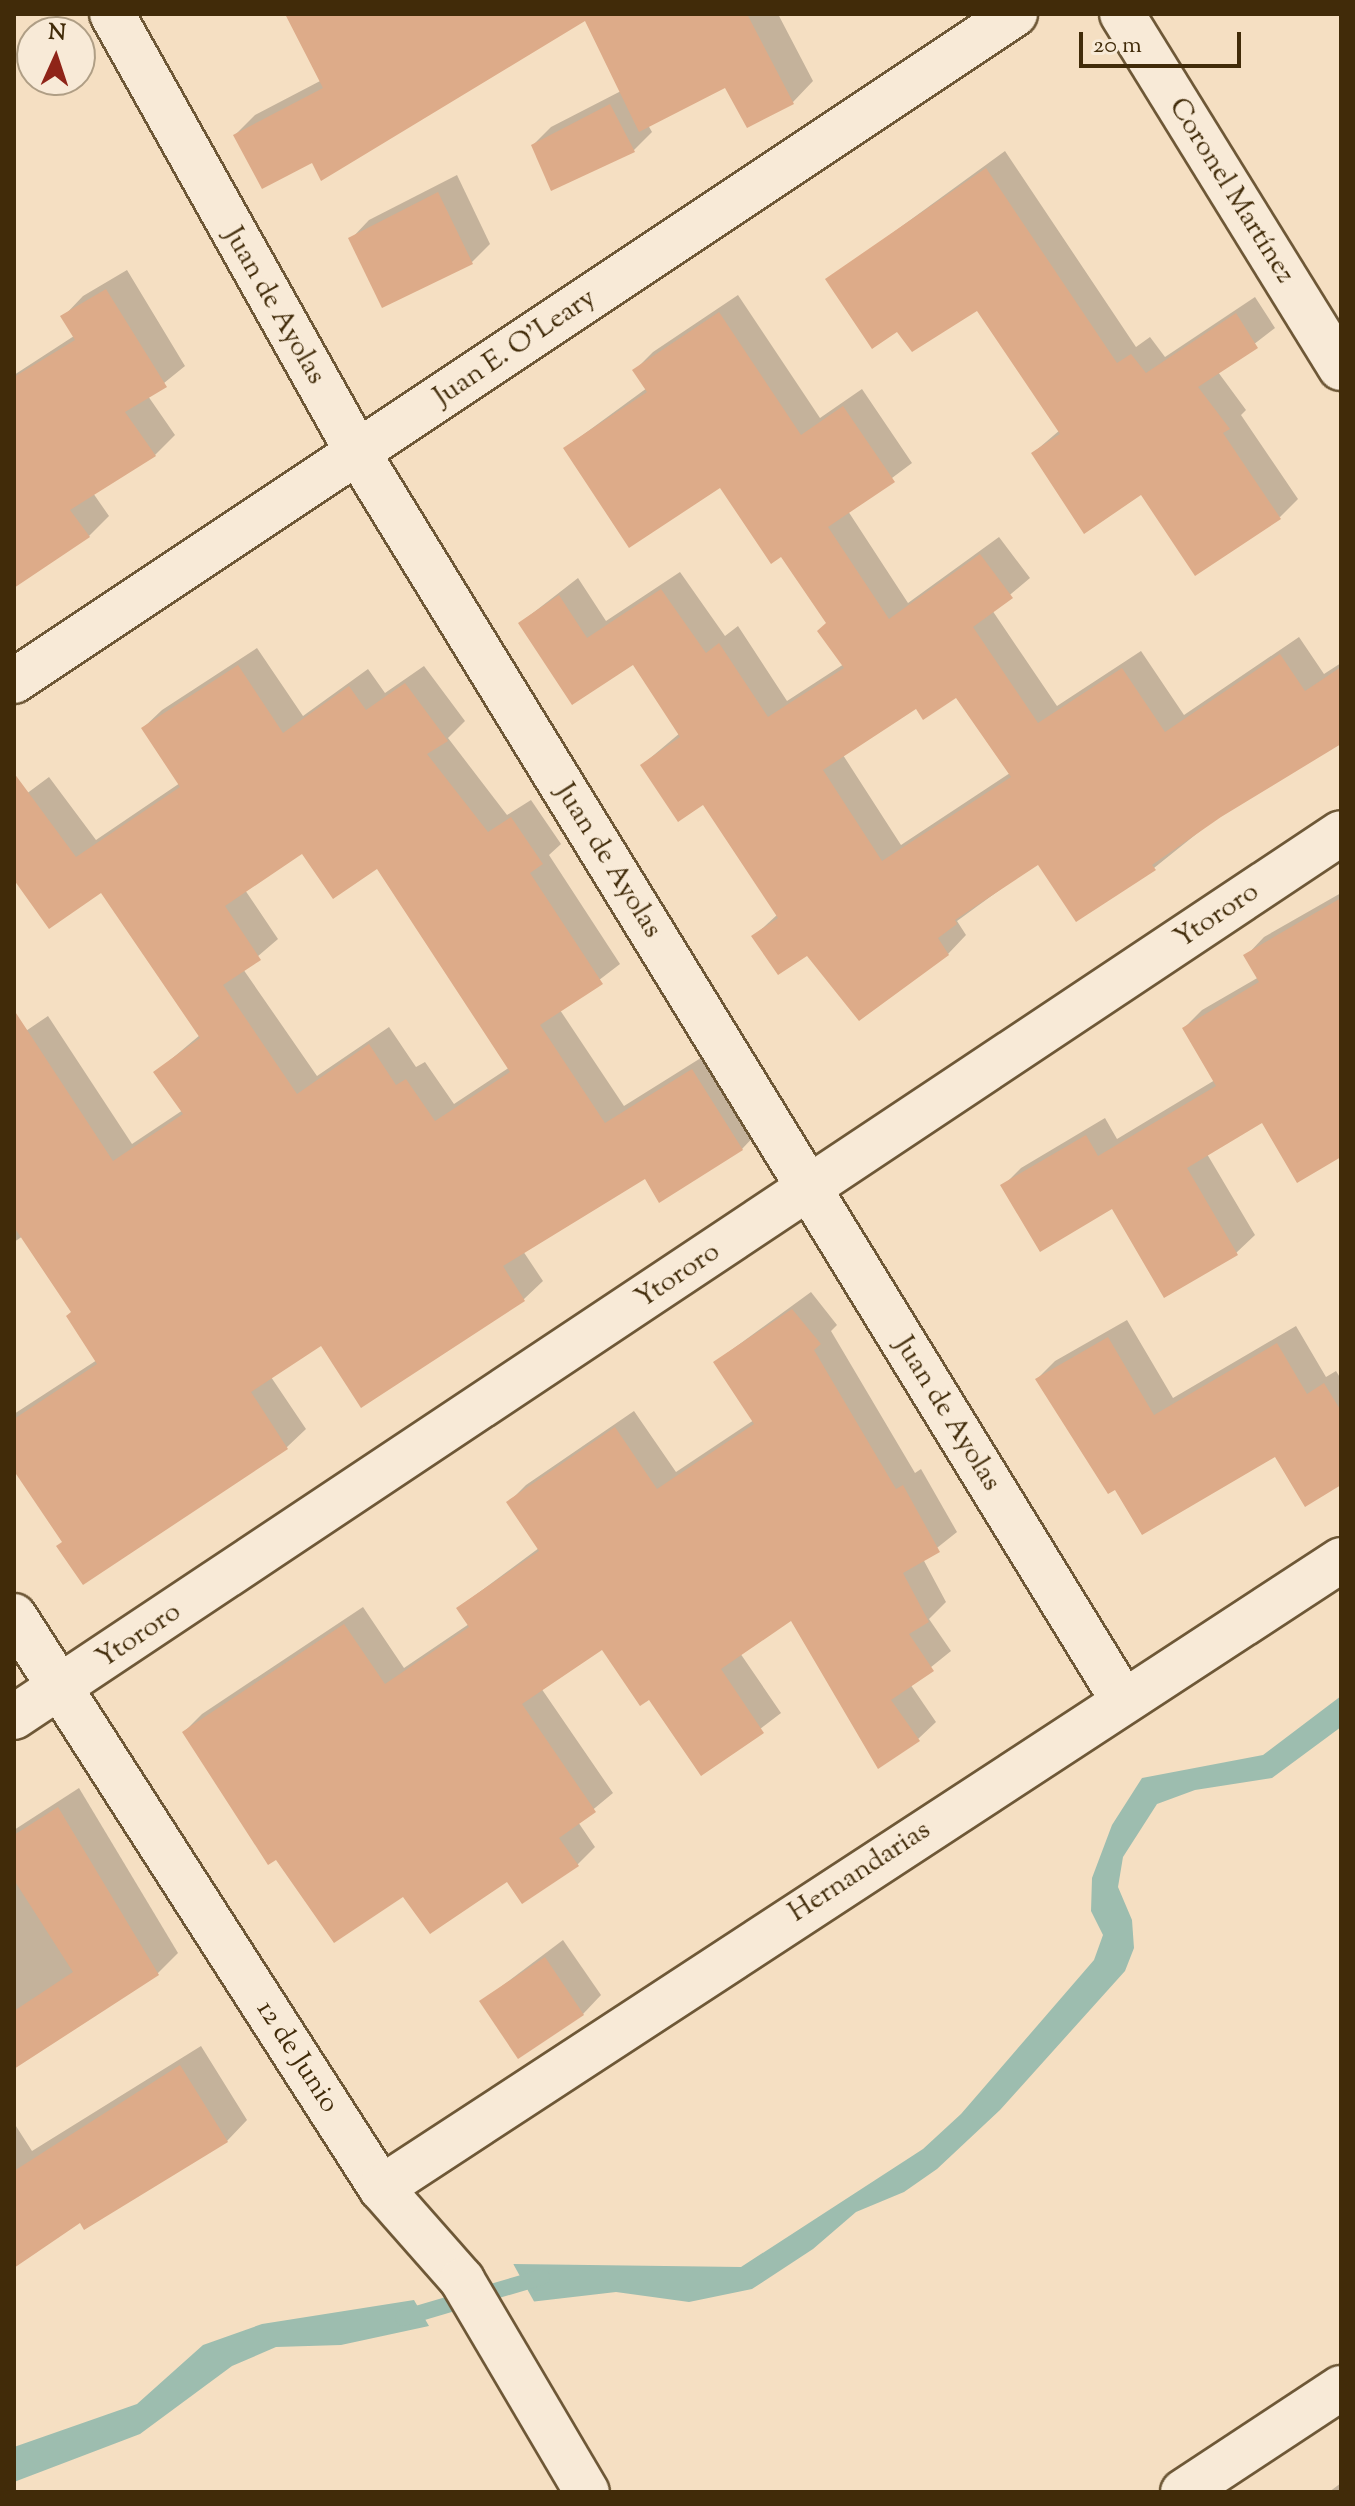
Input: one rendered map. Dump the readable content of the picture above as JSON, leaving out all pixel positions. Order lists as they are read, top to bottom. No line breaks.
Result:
{"streets":{"street":["Coronel Martínez","Juan de Ayolas","Juan E. O'Leary","Ytororo","Hernandarias","12 de Junio"]},"crossings":[["Juan de Ayolas","Juan E. O'Leary"],["Juan de Ayolas","Ytororo"],["Juan de Ayolas","Hernandarias"],["Ytororo","12 de Junio"],["Hernandarias","12 de Junio"]],"scale_bar":"20 m","north":"top"}
